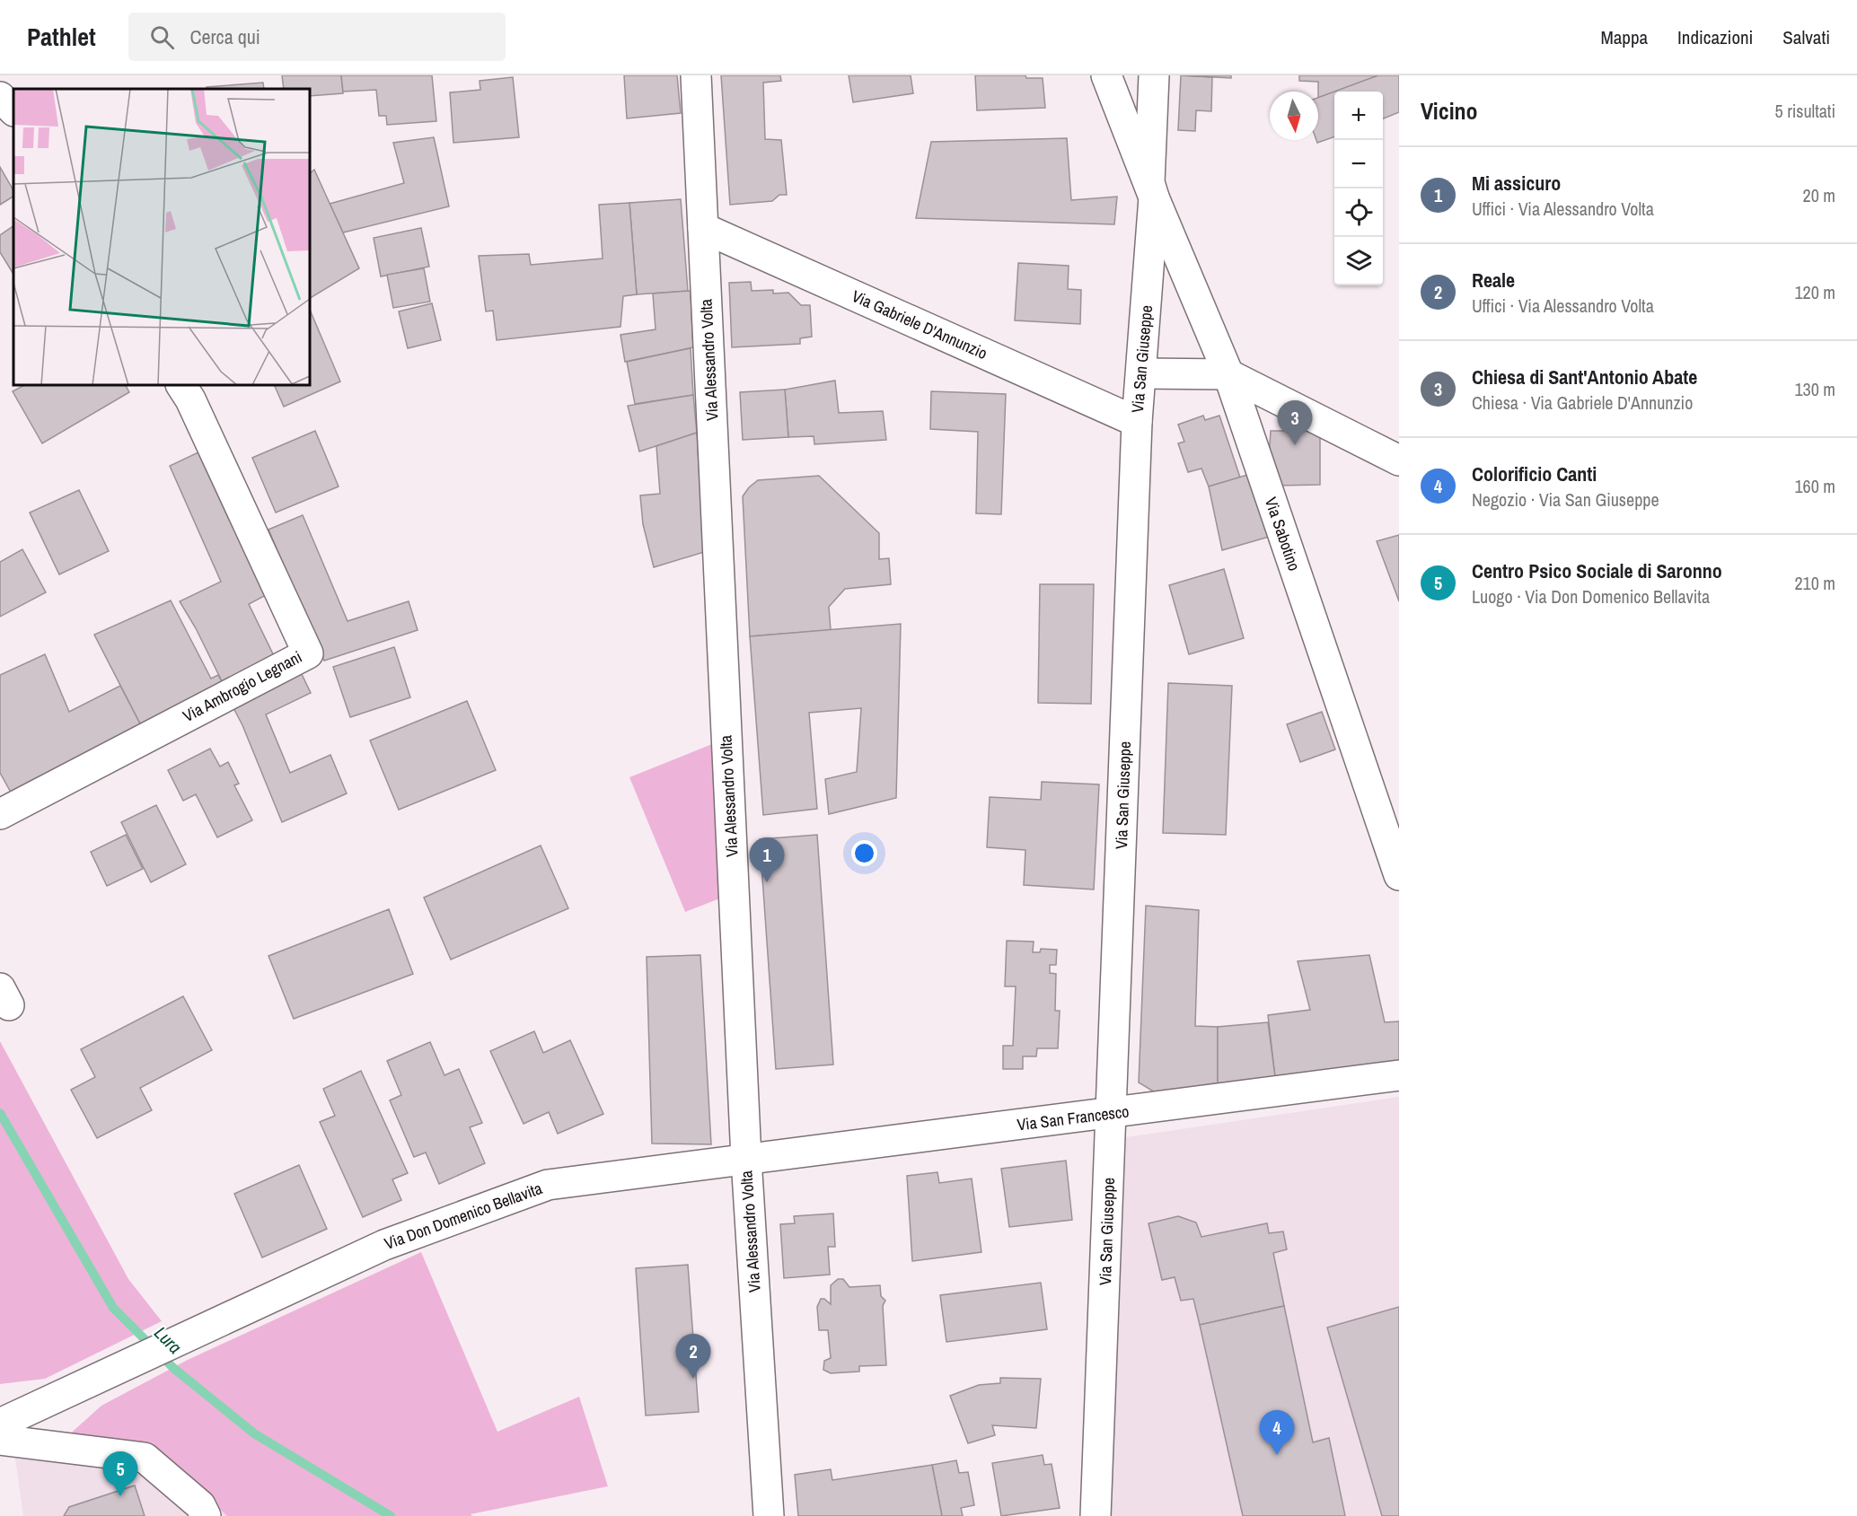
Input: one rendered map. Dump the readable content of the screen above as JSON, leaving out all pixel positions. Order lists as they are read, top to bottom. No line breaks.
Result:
{"streets":{"street":["Via Gabriele D'Annunzio","Via San Giuseppe","Via Alessandro Volta","Via Sabotino","Via Ambrogio Legnani","Via San Francesco","Via Don Domenico Bellavita"]},"crossings":[["Via Gabriele D'Annunzio","Via San Giuseppe"],["Via Gabriele D'Annunzio","Via Alessandro Volta"],["Via San Giuseppe","Via Sabotino"],["Via San Giuseppe","Via San Francesco"],["Via Alessandro Volta","Via San Francesco"],["Via Alessandro Volta","Via Don Domenico Bellavita"],["Via San Francesco","Via Don Domenico Bellavita"]],"water":["Lura"],"north":"bottom","page":{"header":"Pathlet","search":"Cerca qui","nav":["Mappa","Indicazioni","Salvati"],"heading":["Vicino","5 risultati"],"map_buttons":["+","−"],"list":[{"mark":"1","name":"Mi assicuro","note":"Uffici · Via Alessandro Volta","value":"20 m"},{"mark":"2","name":"Reale","note":"Uffici · Via Alessandro Volta","value":"120 m"},{"mark":"3","name":"Chiesa di Sant'Antonio Abate","note":"Chiesa · Via Gabriele D'Annunzio","value":"130 m"},{"mark":"4","name":"Colorificio Canti","note":"Negozio · Via San Giuseppe","value":"160 m"},{"mark":"5","name":"Centro Psico Sociale di Saronno","note":"Luogo · Via Don Domenico Bellavita","value":"210 m"}],"pins":["3","1","2","4","5"]}}
